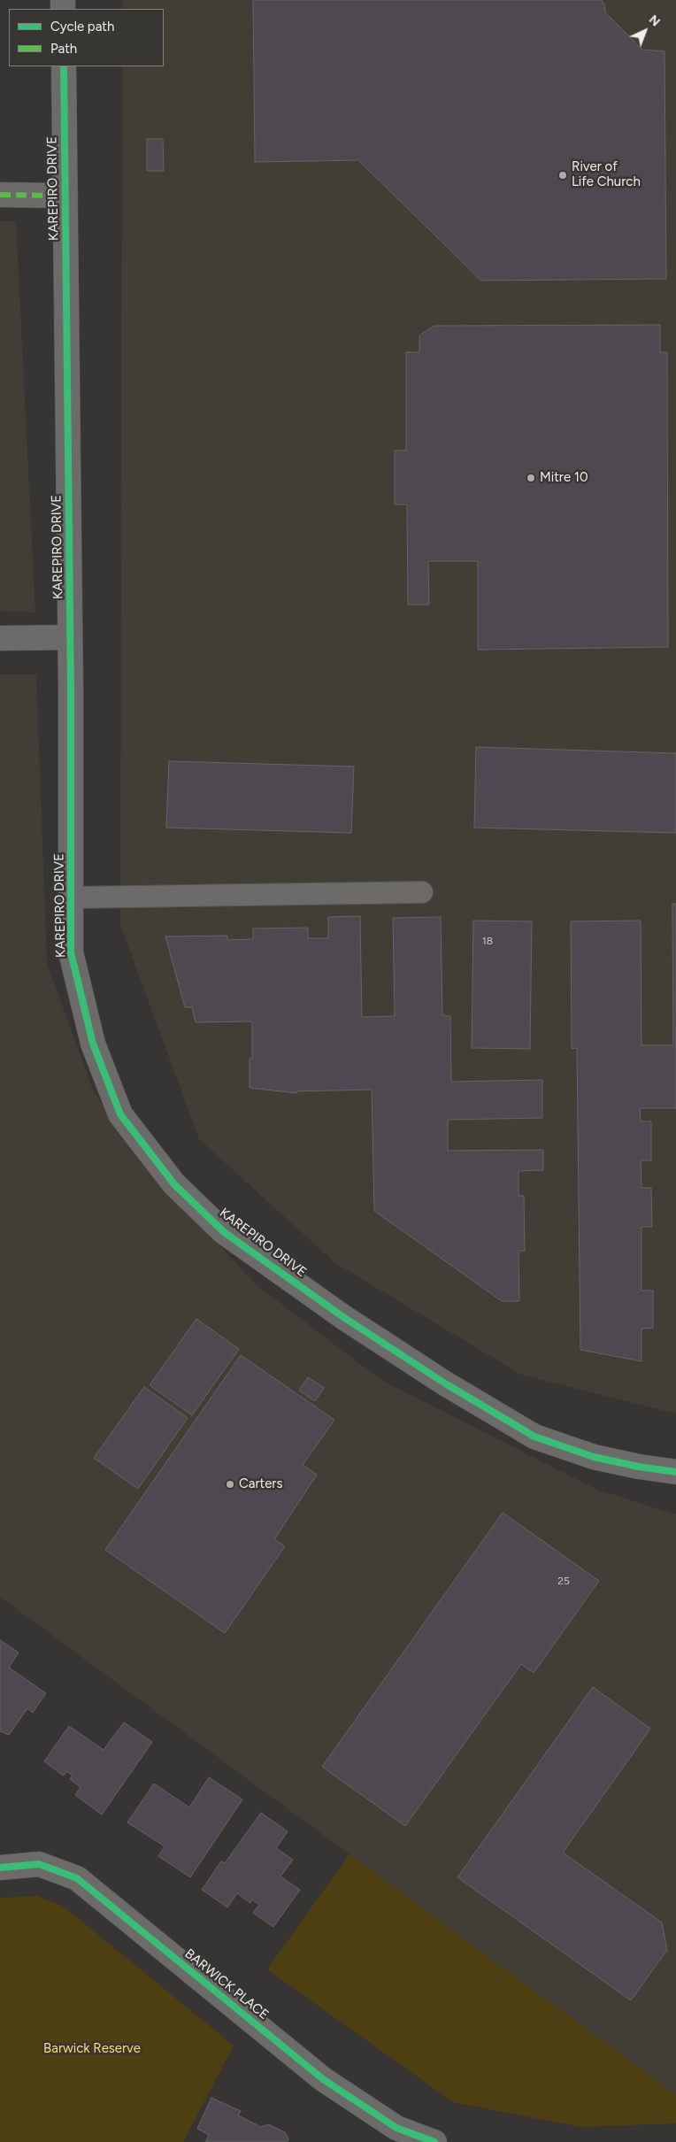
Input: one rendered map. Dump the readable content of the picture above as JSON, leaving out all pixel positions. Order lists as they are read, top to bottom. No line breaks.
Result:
{"streets":{"street":["KAREPIRO DRIVE","BARWICK PLACE"]},"parks":["Barwick Reserve"],"places":["River of Life Church","Mitre 10","Carters"],"house_numbers":["18","25"],"legend":["Cycle path","Path"],"north":"top right"}
